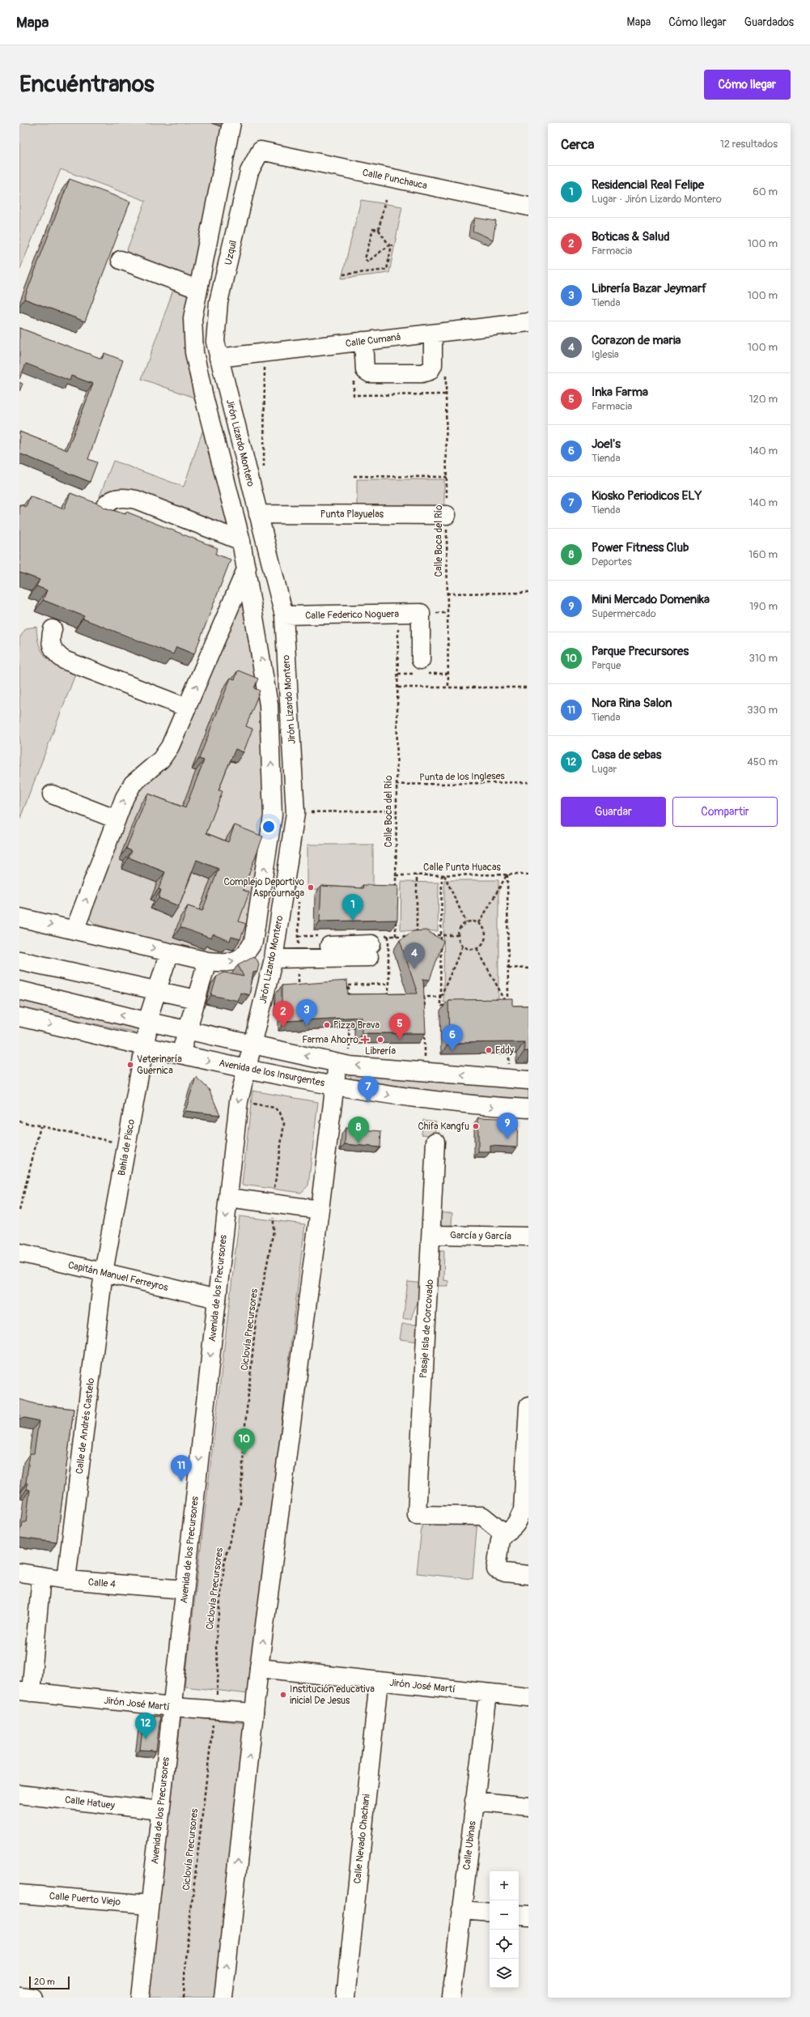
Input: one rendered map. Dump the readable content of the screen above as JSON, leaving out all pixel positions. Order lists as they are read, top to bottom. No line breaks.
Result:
{"streets":{"street":["Calle Punchauca","Uzquil","Calle Cumaná","Jirón Lizardo Montero","Punta Playuelas","Calle Federico Noguera","Avenida de los Insurgentes","Bahía de Pisco","García y García","Capitán Manuel Ferreyros","Avenida de los Precursores","Pasaje Isla de Corcovado","Calle de Andrés Castelo","Calle 4","Jirón José Martí","Calle Hatuey","Calle Nevado Chachani","Calle Ubinas","Calle Puerto Viejo"],"path":["Calle Boca del Río","Punta de los Ingleses","Calle Punta Huacas","Ciclovía Precursores"]},"crossings":[["Calle Punchauca","Uzquil"],["Uzquil","Calle Cumaná"],["Uzquil","Jirón Lizardo Montero"],["Calle Cumaná","Jirón Lizardo Montero"],["Jirón Lizardo Montero","Punta Playuelas"],["Jirón Lizardo Montero","Calle Federico Noguera"],["Jirón Lizardo Montero","Avenida de los Precursores"],["Punta Playuelas","Calle Boca del Río"],["Calle Boca del Río","Calle Federico Noguera"],["Calle Boca del Río","Punta de los Ingleses"],["Calle Boca del Río","Calle Punta Huacas"],["Avenida de los Insurgentes","Bahía de Pisco"],["Avenida de los Insurgentes","Avenida de los Precursores"],["Bahía de Pisco","Capitán Manuel Ferreyros"],["Bahía de Pisco","Calle de Andrés Castelo"],["García y García","Pasaje Isla de Corcovado"],["Capitán Manuel Ferreyros","Avenida de los Precursores"],["Capitán Manuel Ferreyros","Calle de Andrés Castelo"],["Avenida de los Precursores","Ciclovía Precursores"],["Avenida de los Precursores","Calle 4"],["Avenida de los Precursores","Jirón José Martí"],["Avenida de los Precursores","Calle Hatuey"],["Avenida de los Precursores","Calle Puerto Viejo"],["Ciclovía Precursores","Jirón José Martí"],["Calle de Andrés Castelo","Calle 4"],["Jirón José Martí","Calle Nevado Chachani"],["Jirón José Martí","Calle Ubinas"]],"places":{"other":["Complejo Deportivo Asprournaga","Pizza Brava","Librería","Eddy","Veterinaría Guernica","Chifa Kangfu","Institución educativa inicial De Jesus"],"health":["Farma Ahorro"]},"scale_bar":"20 m","page":{"header":"Mapa","nav":["Mapa","Cómo llegar","Guardados"],"buttons":["Cómo llegar",["Guardar","Compartir"]],"title":"Encuéntranos","heading":["Cerca","12 resultados"],"list":[{"mark":"1","name":"Residencial Real Felipe","note":"Lugar · Jirón Lizardo Montero","value":"60 m"},{"mark":"2","name":"Boticas & Salud","note":"Farmacia","value":"100 m"},{"mark":"3","name":"Librería Bazar Jeymarf","note":"Tienda","value":"100 m"},{"mark":"4","name":"Corazon de maria","note":"Iglesia","value":"100 m"},{"mark":"5","name":"Inka Farma","note":"Farmacia","value":"120 m"},{"mark":"6","name":"Joel's","note":"Tienda","value":"140 m"},{"mark":"7","name":"Kiosko Periodicos ELY","note":"Tienda","value":"140 m"},{"mark":"8","name":"Power Fitness Club","note":"Deportes","value":"160 m"},{"mark":"9","name":"Mini Mercado Domenika","note":"Supermercado","value":"190 m"},{"mark":"10","name":"Parque Precursores","note":"Parque","value":"310 m"},{"mark":"11","name":"Nora Rina Salon","note":"Tienda","value":"330 m"},{"mark":"12","name":"Casa de sebas","note":"Lugar","value":"450 m"}],"pins":["1","4","3","2","5","6","7","9","8","10","11","12"],"map_buttons":["+","−"],"scale":"20 m"}}
